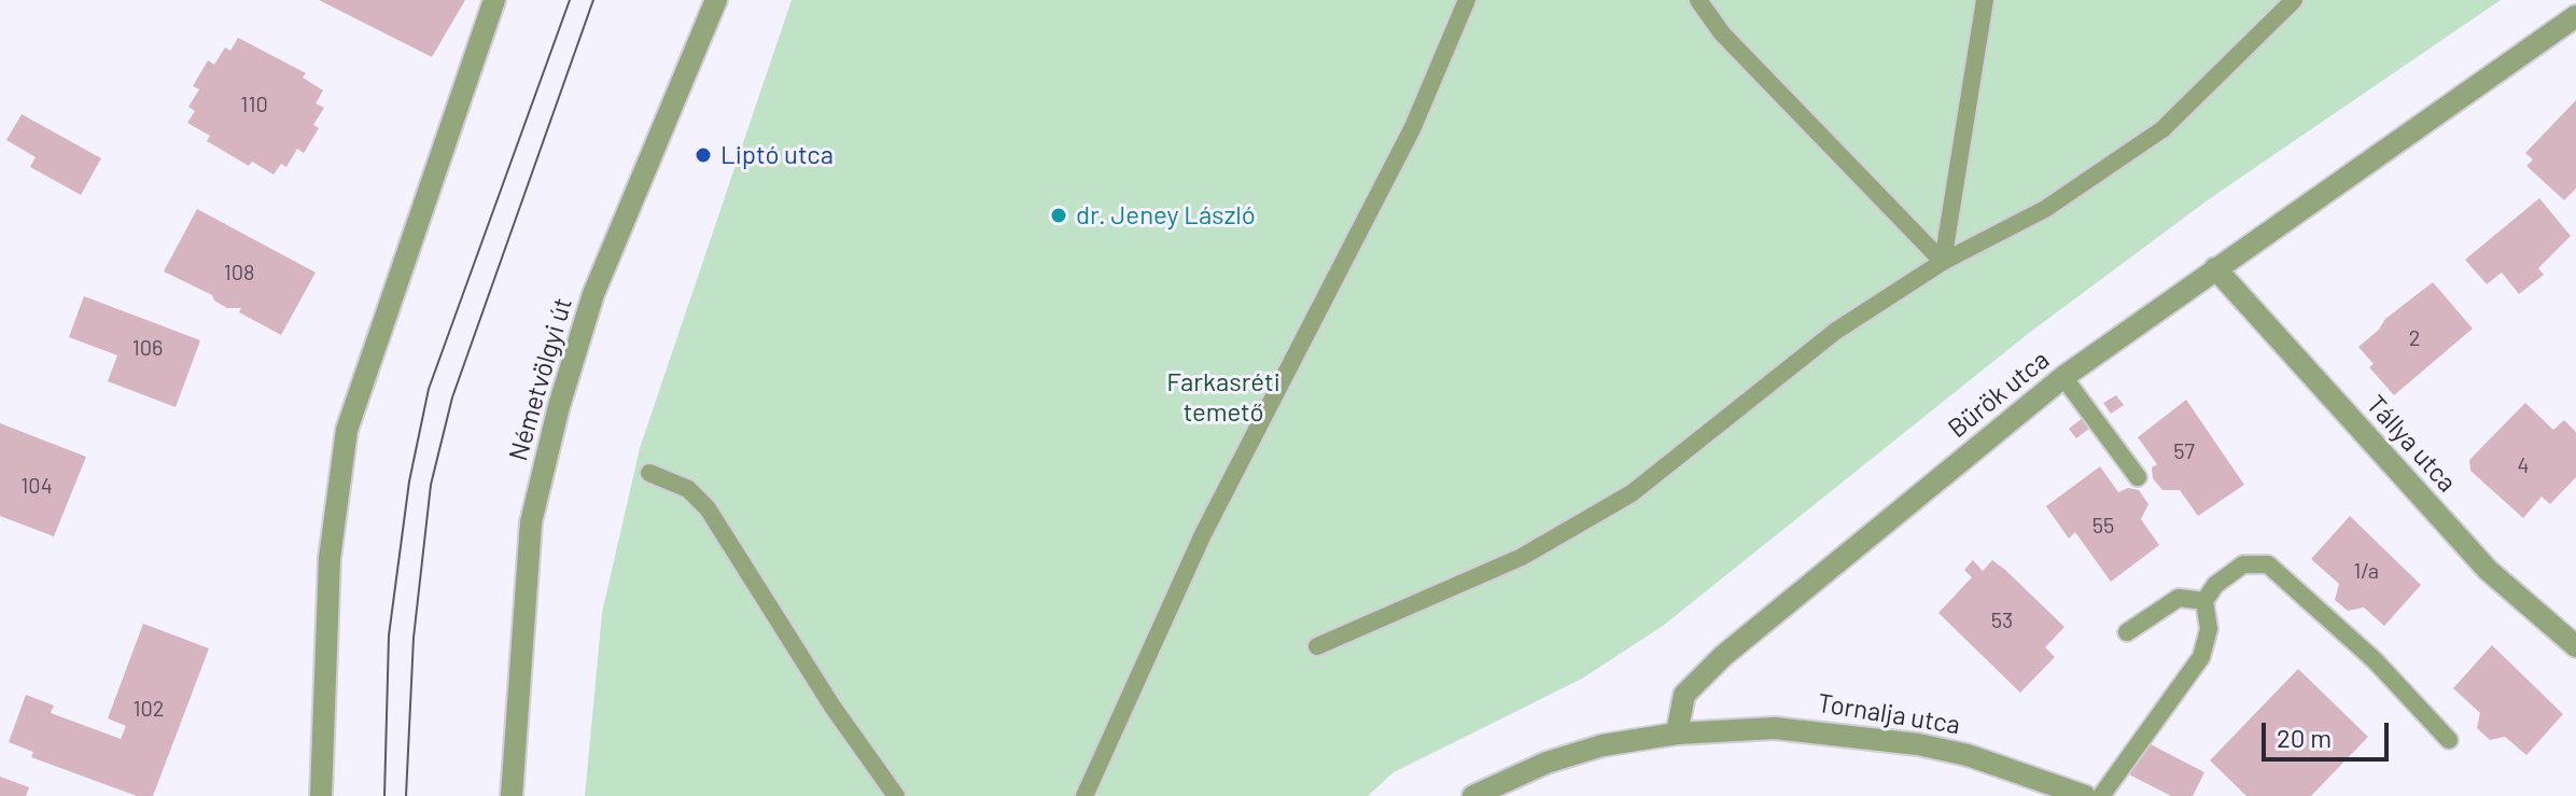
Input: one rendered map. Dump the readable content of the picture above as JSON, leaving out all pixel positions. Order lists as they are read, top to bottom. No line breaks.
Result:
{"streets":{"street":["Németvölgyi út","Bürök utca","Tállya utca","Tornalja utca"]},"crossings":[["Bürök utca","Tállya utca"],["Bürök utca","Tornalja utca"]],"parks":["Farkasréti temető"],"places":["Liptó utca","dr. Jeney László"],"house_numbers":["110","108","2","106","57","4","104","55","1/a","53","102"],"scale_bar":"20 m"}
